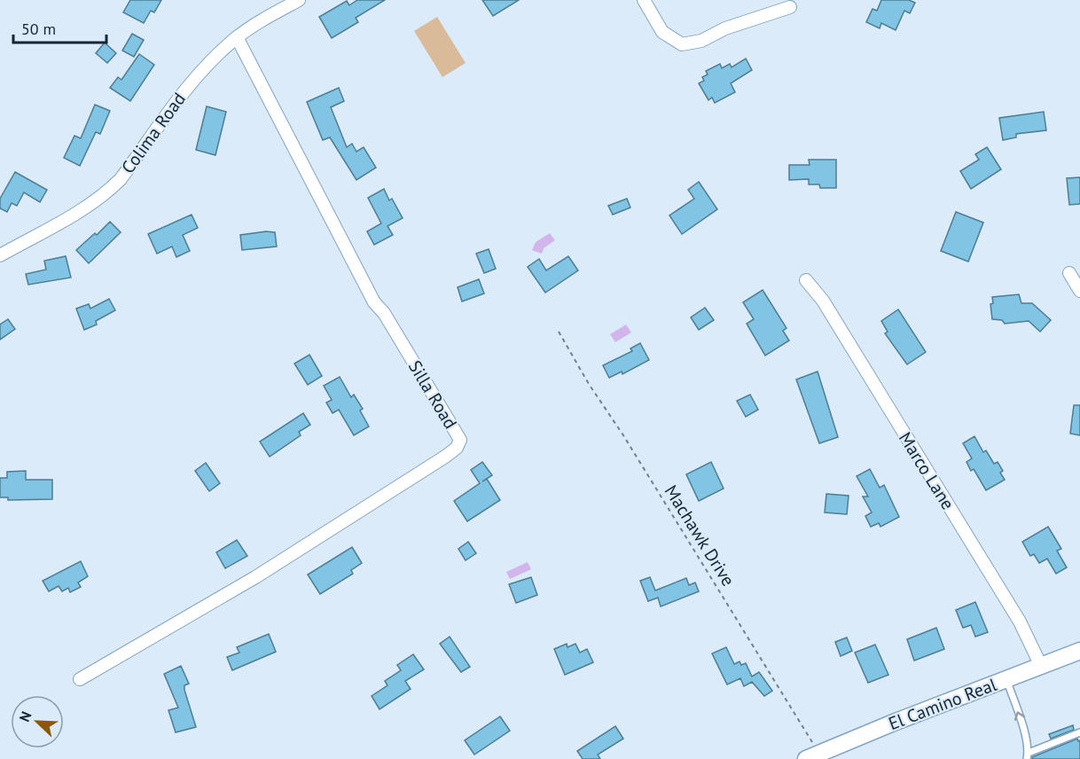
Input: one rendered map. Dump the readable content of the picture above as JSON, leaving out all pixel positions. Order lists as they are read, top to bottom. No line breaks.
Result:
{"streets":{"main road":["El Camino Real"],"street":["Colima Road","Silla Road","Marco Lane"],"path":["Machawk Drive"]},"crossings":[["Colima Road","Silla Road"],["Marco Lane","El Camino Real"],["Machawk Drive","El Camino Real"]],"scale_bar":"50 m","north":"top left"}
